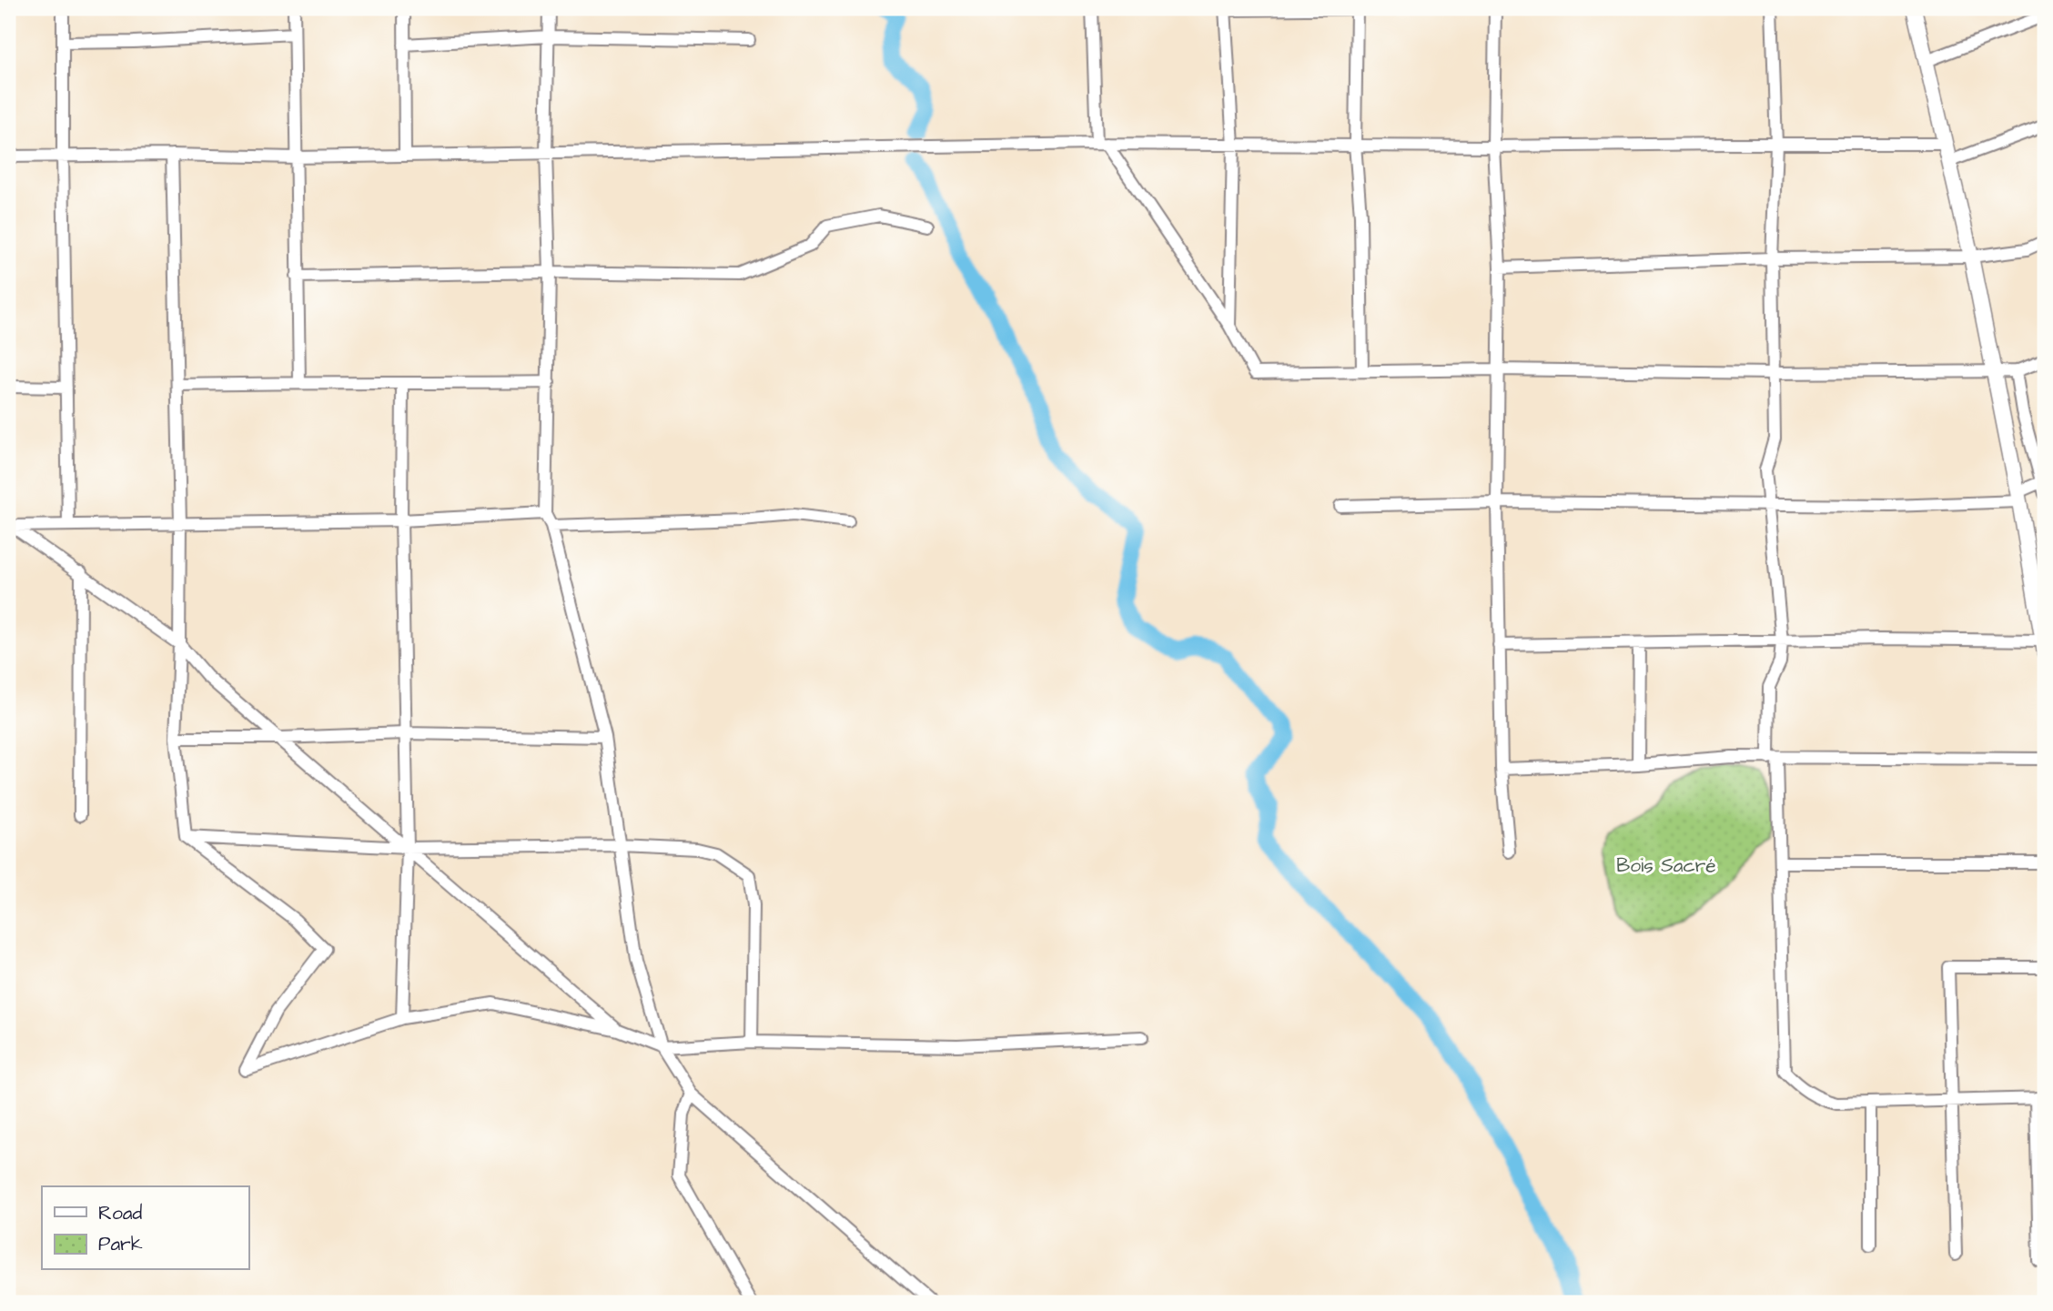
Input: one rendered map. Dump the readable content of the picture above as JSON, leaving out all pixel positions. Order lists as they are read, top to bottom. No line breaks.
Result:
{"parks":["Bois Sacré"],"legend":["Road","Park"]}
